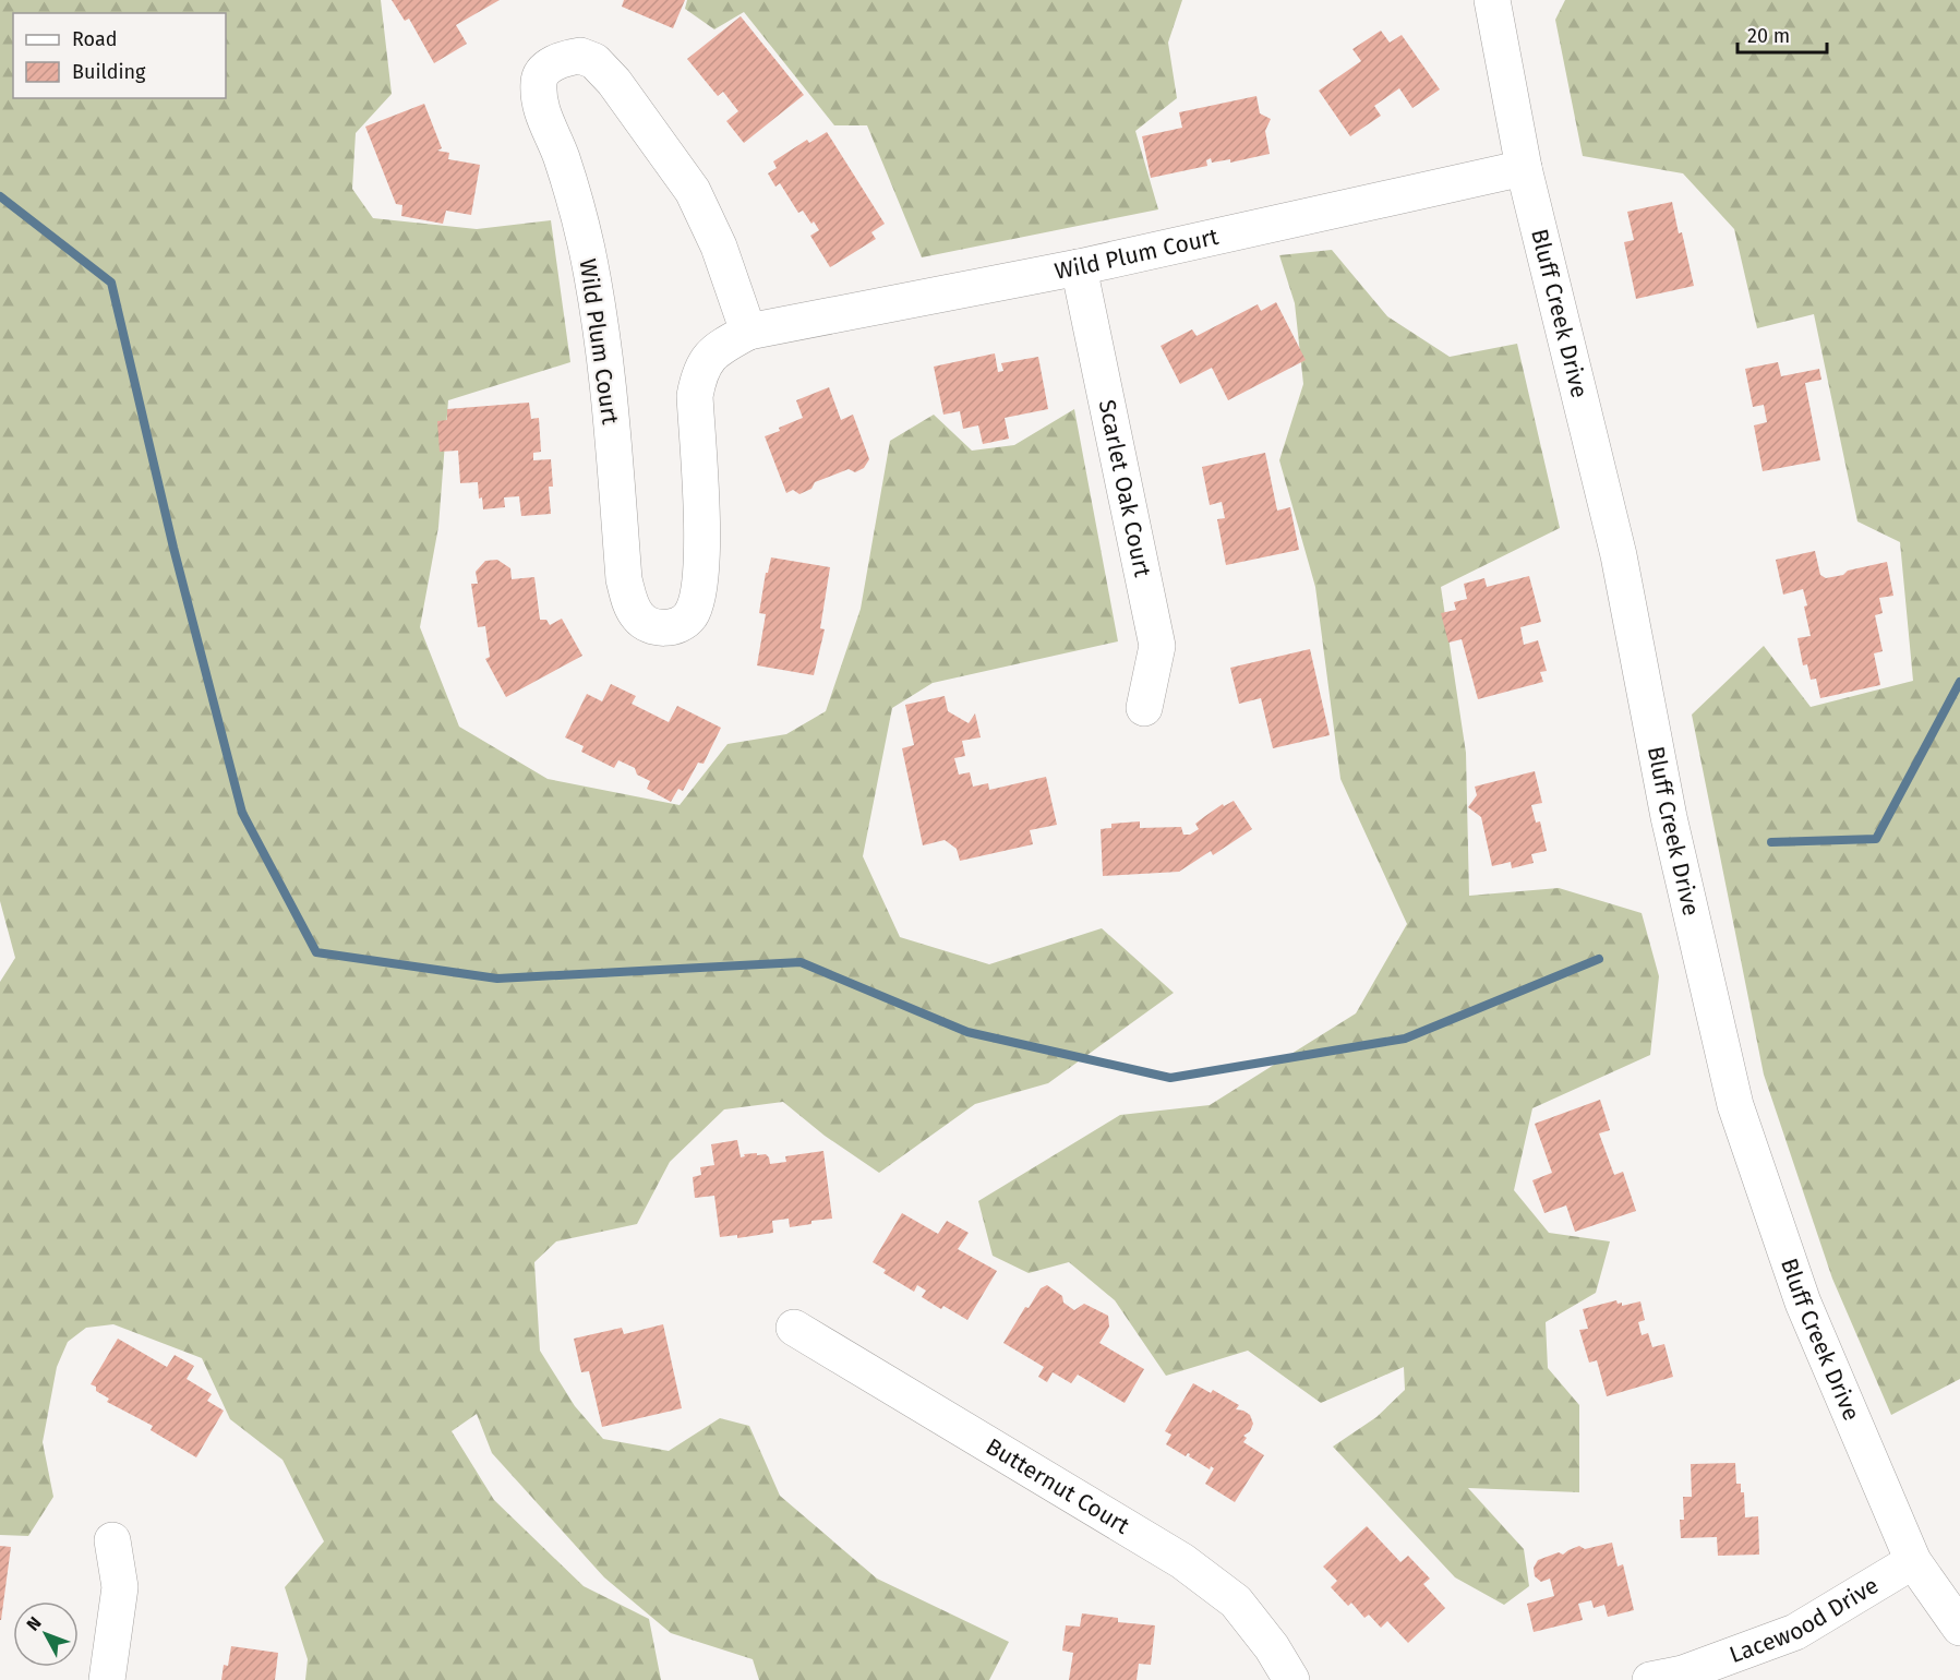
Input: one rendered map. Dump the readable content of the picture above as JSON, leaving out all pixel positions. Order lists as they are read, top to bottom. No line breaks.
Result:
{"streets":{"street":["Wild Plum Court","Bluff Creek Drive","Scarlet Oak Court","Butternut Court","Lacewood Drive"]},"crossings":[["Wild Plum Court","Bluff Creek Drive"],["Wild Plum Court","Scarlet Oak Court"],["Bluff Creek Drive","Lacewood Drive"]],"legend":["Road","Building"],"scale_bar":"20 m","north":"top left"}
